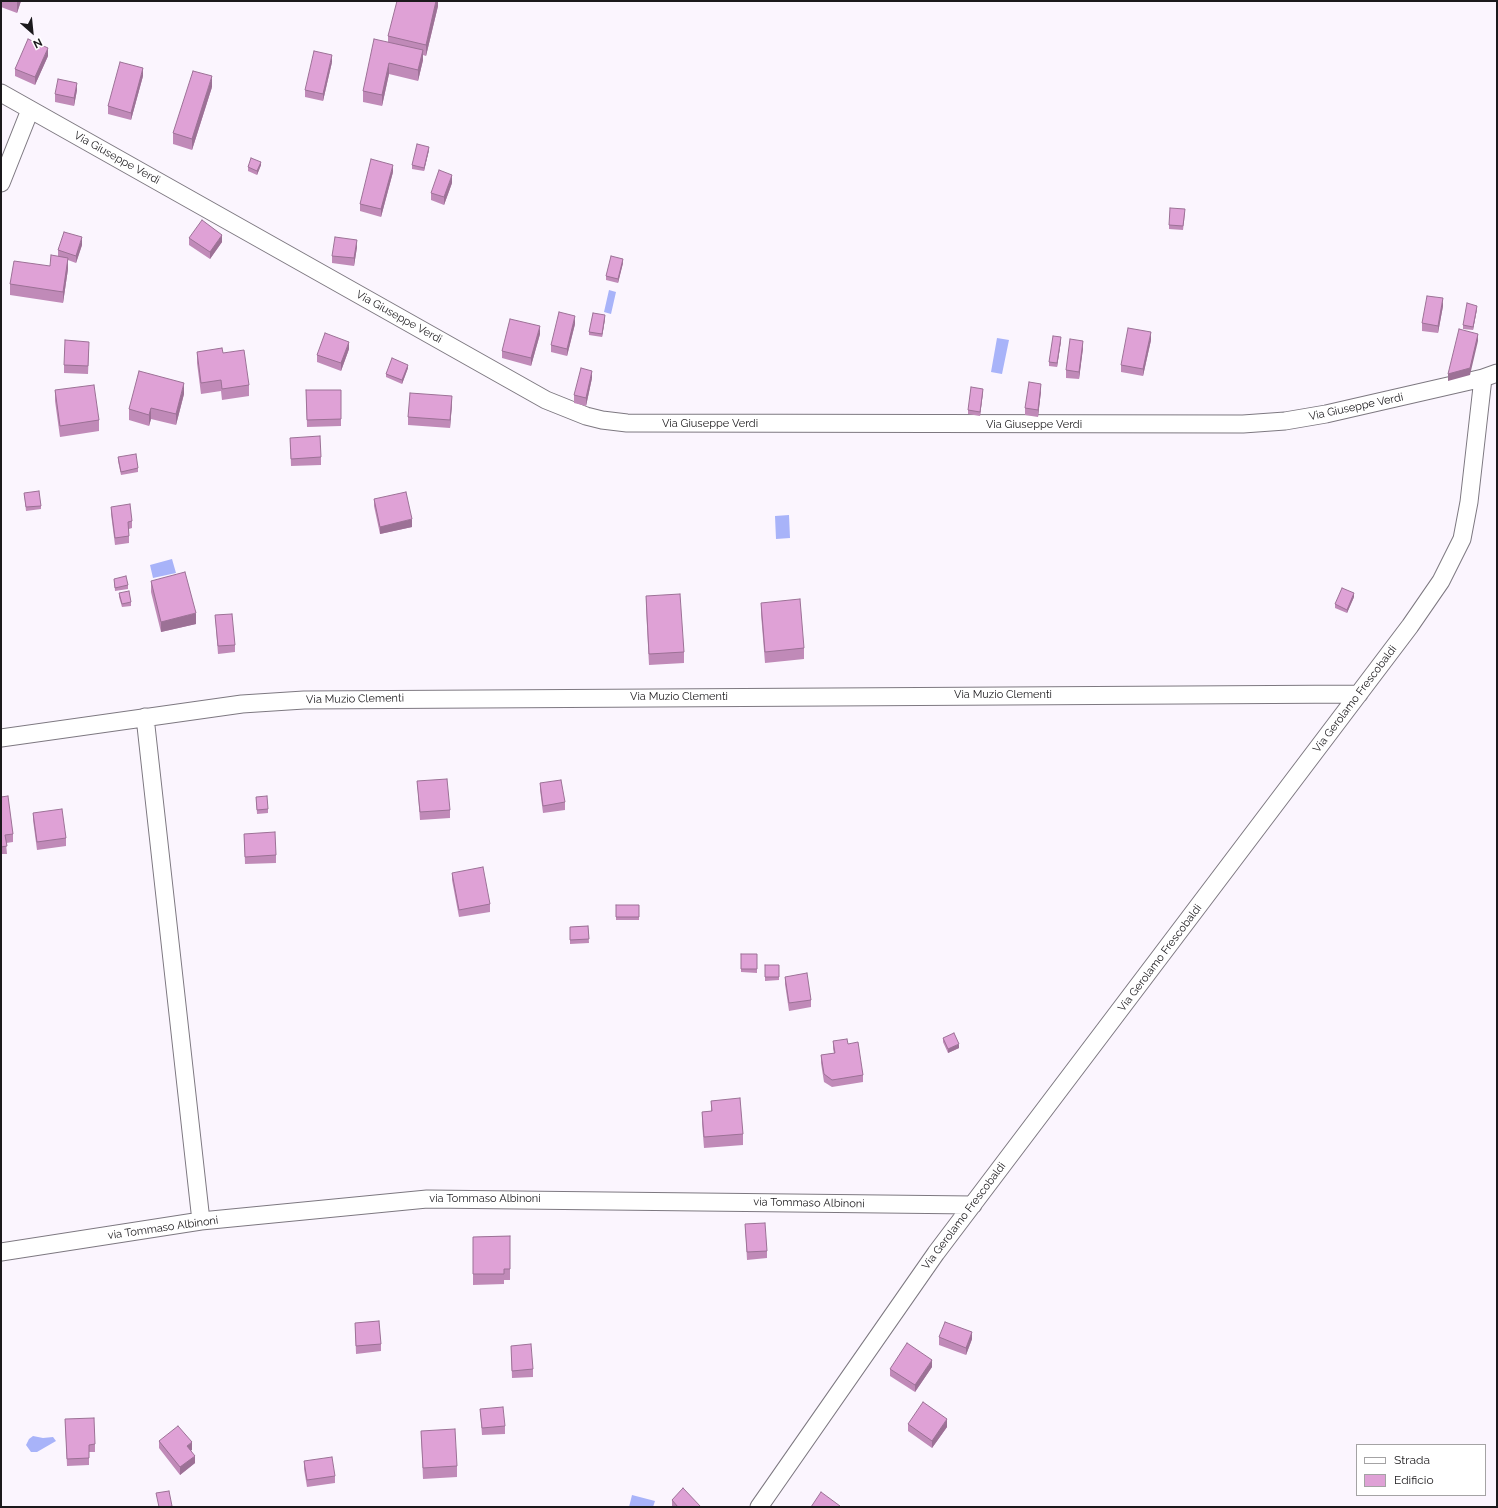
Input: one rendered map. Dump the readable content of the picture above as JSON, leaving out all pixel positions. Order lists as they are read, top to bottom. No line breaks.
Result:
{"streets":{"street":["Via Giuseppe Verdi","Via Muzio Clementi","Via Gerolamo Frescobaldi","via Tommaso Albinoni"]},"crossings":[["Via Giuseppe Verdi","Via Gerolamo Frescobaldi"],["Via Muzio Clementi","Via Gerolamo Frescobaldi"],["Via Gerolamo Frescobaldi","via Tommaso Albinoni"]],"legend":["Strada","Edificio"],"north":"bottom right"}
